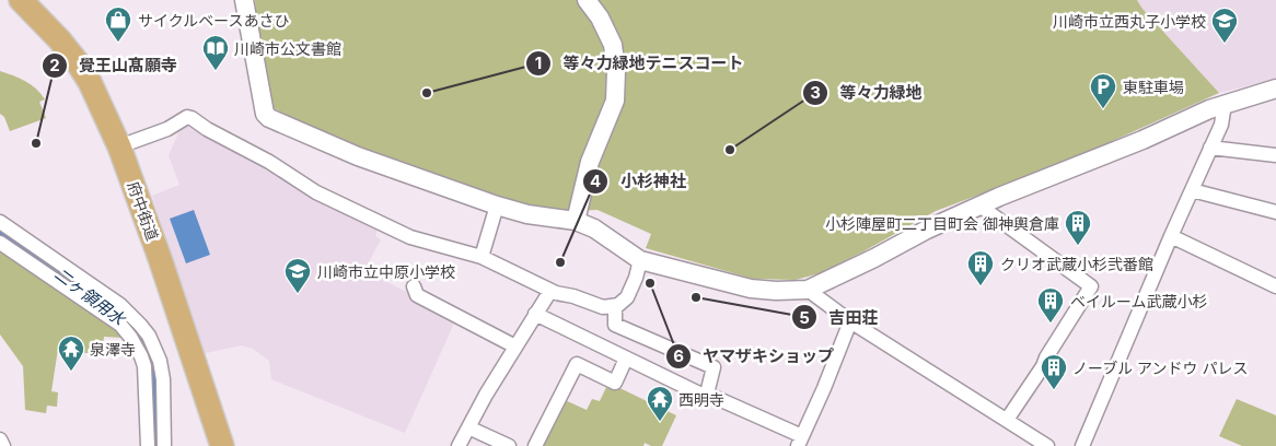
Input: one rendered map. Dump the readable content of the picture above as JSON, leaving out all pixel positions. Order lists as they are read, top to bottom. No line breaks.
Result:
{"streets":{"highway":["府中街道"]},"water":["二ヶ領用水"],"places":{"shop":["サイクルベースあさひ"],"school or university":["川崎市立西丸子小学校","川崎市立中原小学校"],"library":["川崎市公文書館"],"other":["等々力緑地テニスコート","覺王山髙願寺","等々力緑地","小杉神社","ヤマザキショップ","吉田荘"],"parking":["東駐車場"],"building":["小杉陣屋町二丁目町会 御神輿倉庫","クリオ武蔵小杉弐番館","ベイルーム武蔵小杉","ノーブル アンドウ パレス"],"temple":["泉澤寺","西明寺"]}}
